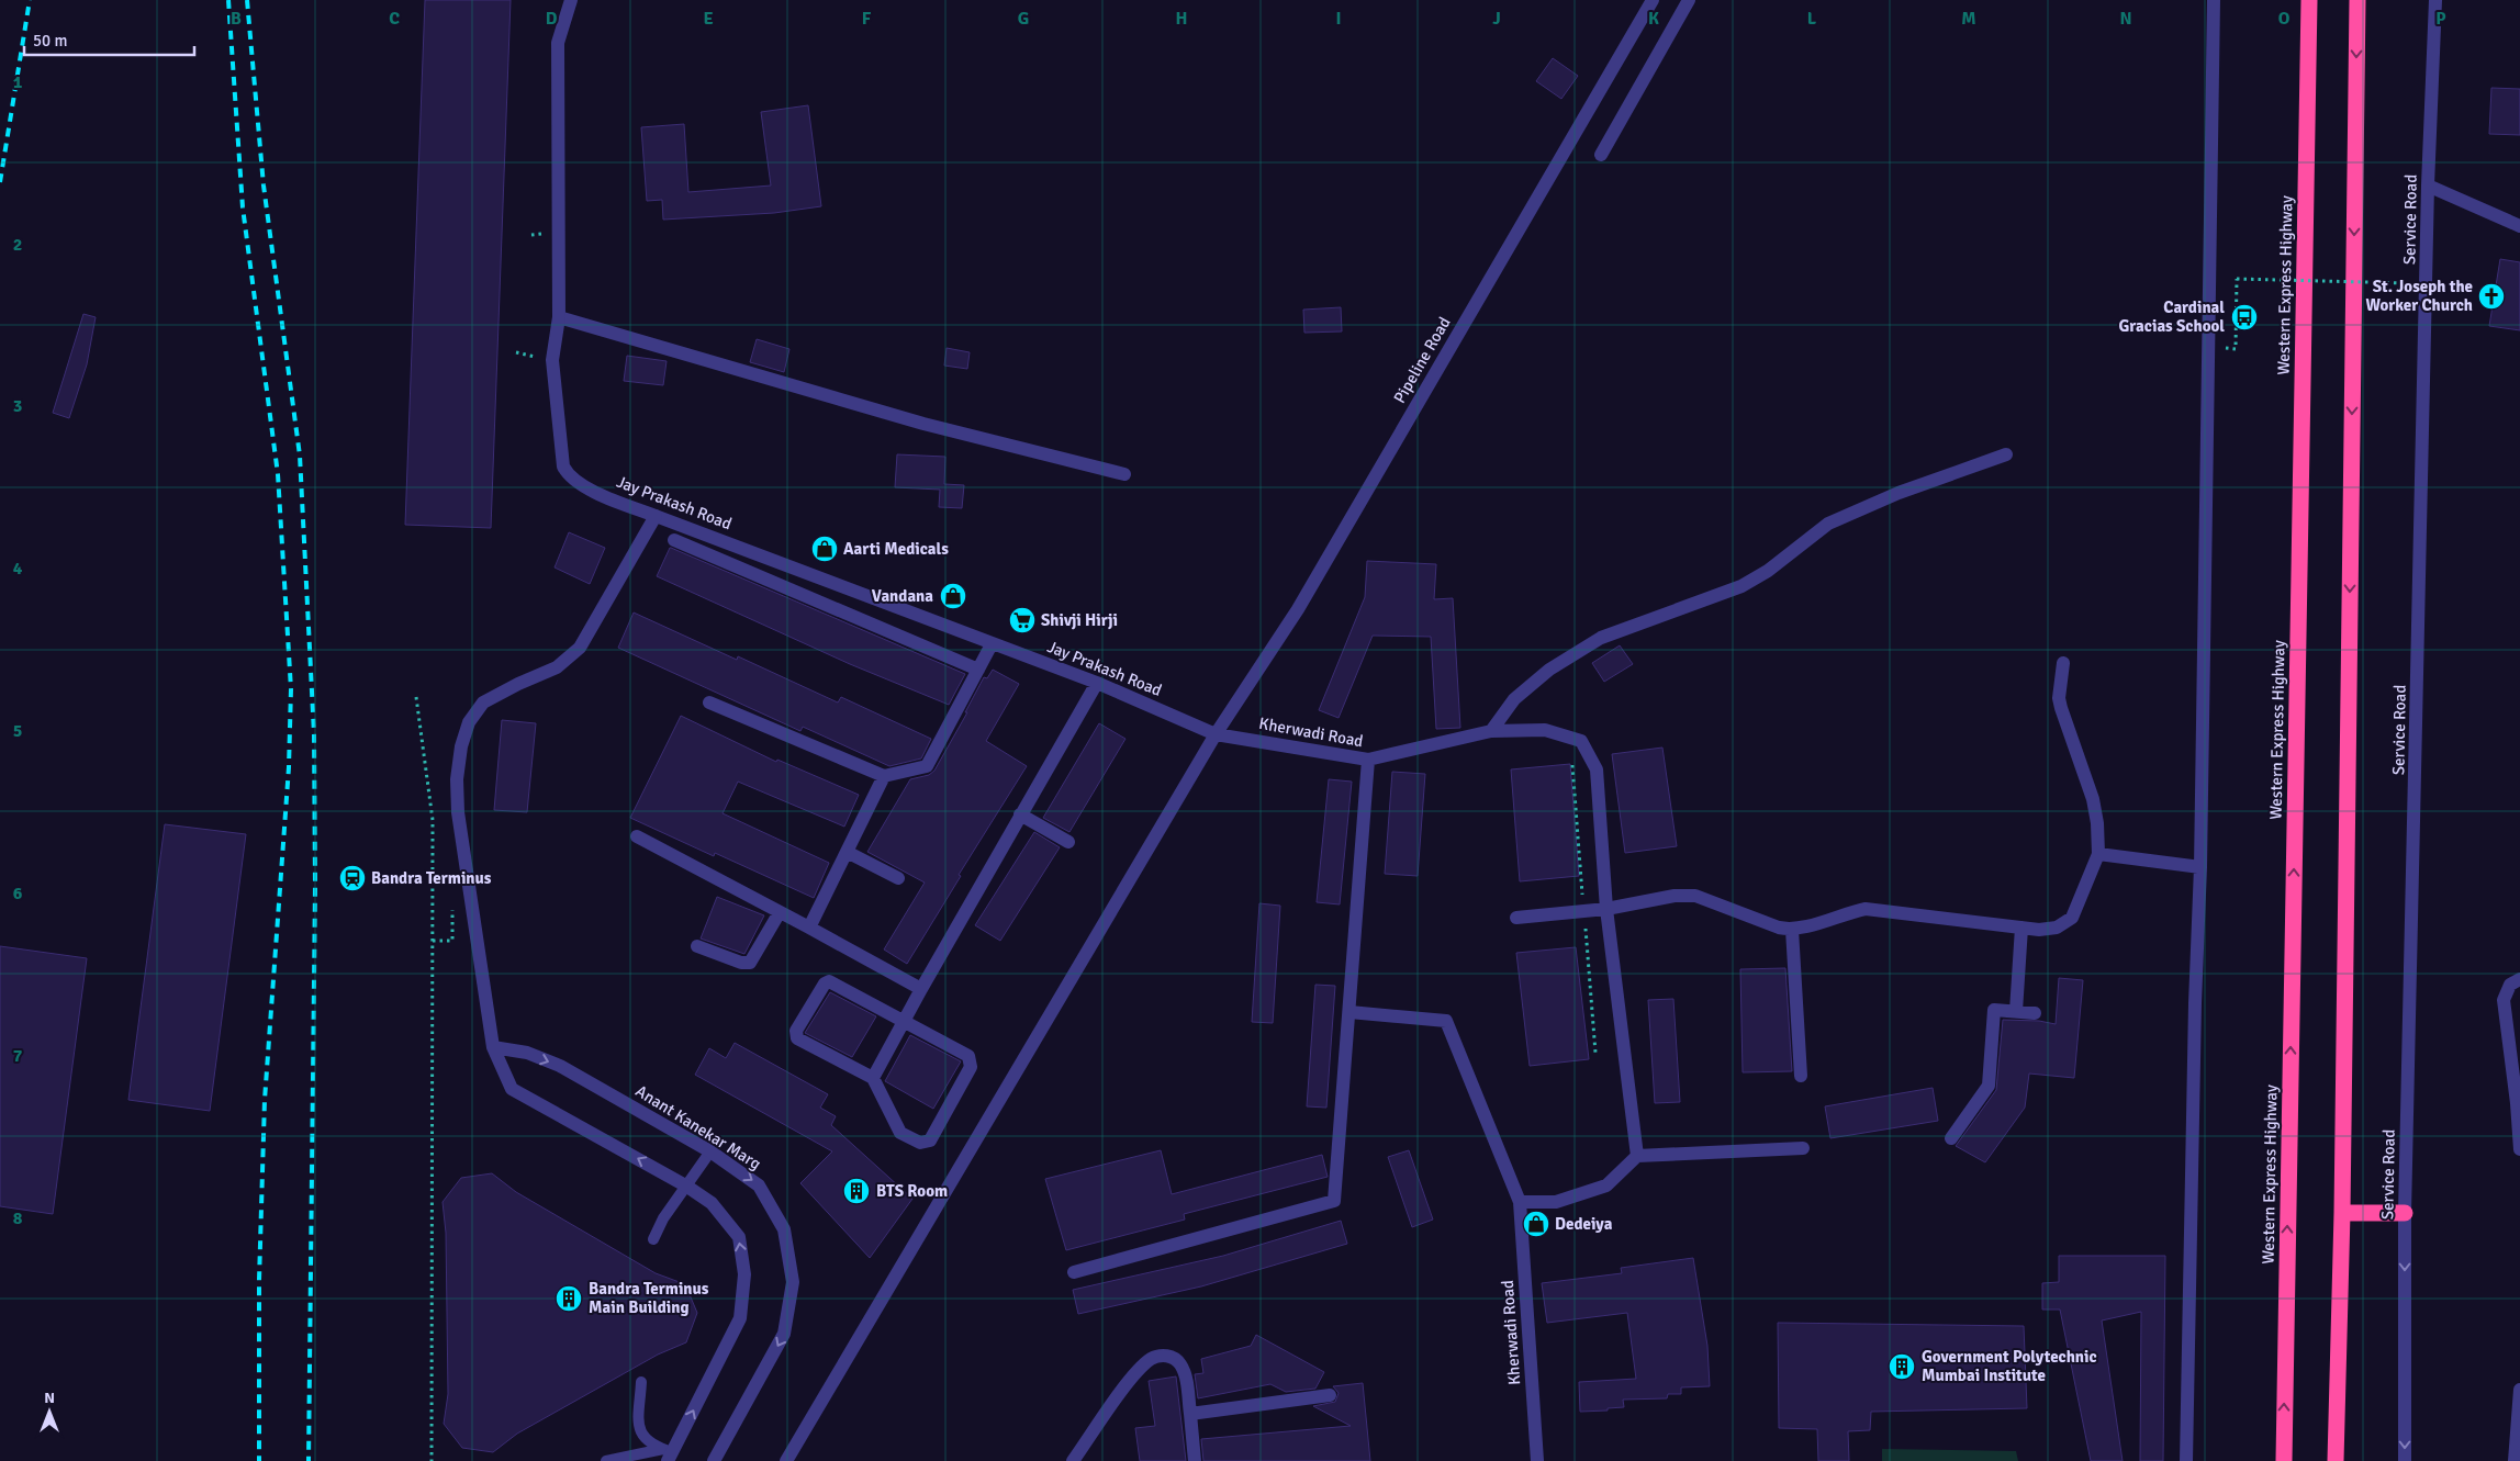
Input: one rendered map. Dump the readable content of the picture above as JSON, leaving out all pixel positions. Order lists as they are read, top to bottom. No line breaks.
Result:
{"streets":{"highway":["Western Express Highway"],"street":["Service Road","Pipeline Road","Jay Prakash Road","Kherwadi Road","Anant Kanekar Marg"]},"crossings":[["Pipeline Road","Jay Prakash Road"],["Pipeline Road","Kherwadi Road"],["Jay Prakash Road","Kherwadi Road"]],"places":{"church":["St. Joseph the Worker Church"],"bus stop":["Cardinal Gracias School"],"shop":["Aarti Medicals","Vandana","Dedeiya"],"supermarket":["Shivji Hirji"],"station":["Bandra Terminus"],"building":["BTS Room","Bandra Terminus Main Building","Government Polytechnic Mumbai Institute"]},"scale_bar":"50 m","north":"top","grid":{"columns":["B","C","D","E","F","G","H","I","J","K","L","M","N","O","P"],"rows":["1","2","3","4","5","6","7","8"]}}
